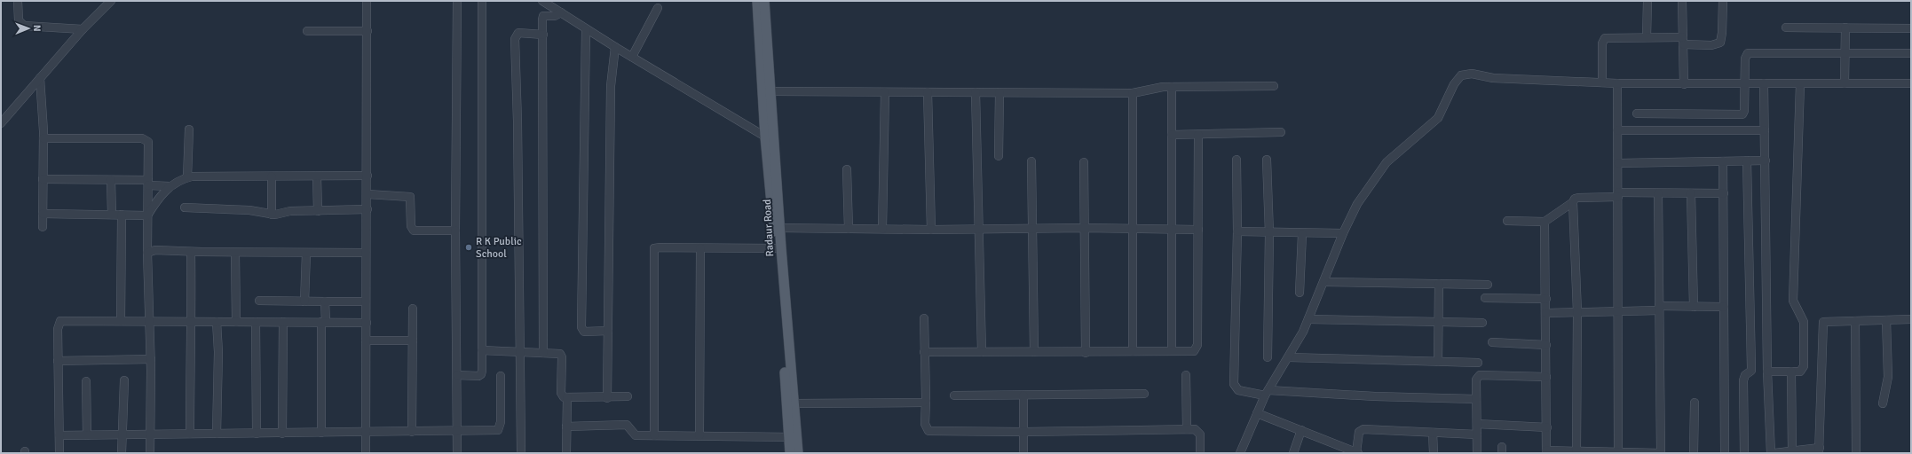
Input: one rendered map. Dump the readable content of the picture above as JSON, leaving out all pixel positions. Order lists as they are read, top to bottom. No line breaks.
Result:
{"streets":{"main road":["Radaur Road"]},"places":["R K Public School"],"north":"right"}
